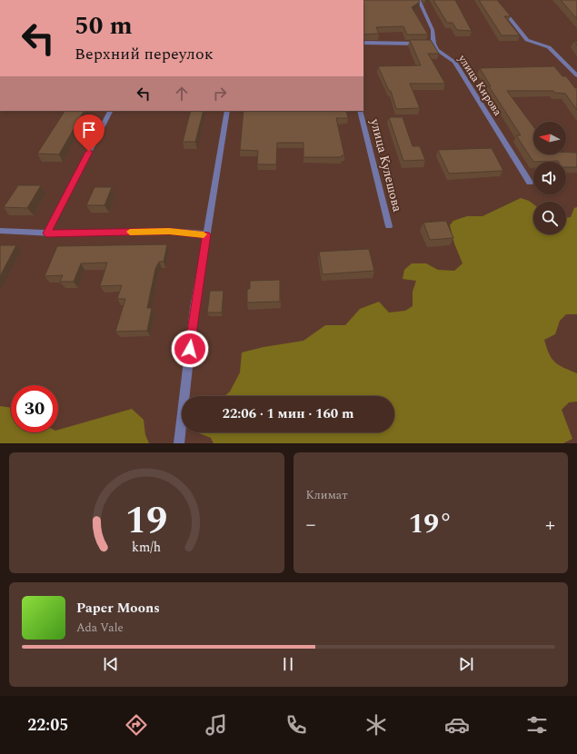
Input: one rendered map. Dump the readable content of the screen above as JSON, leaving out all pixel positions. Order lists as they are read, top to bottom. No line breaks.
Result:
{"streets":{"street":["улица Кирова","улица Кулешова"]},"north":"left","page":{"turn":["50 m","Верхний переулок"],"limit":"30","trip":"22:06 · 1 мин · 160 m","tile":"Климат","heat":["−","19°","+"],"song":["Paper Moons","Ada Vale"],"tabs":"22:05","gauge":["19","km/h"]}}
